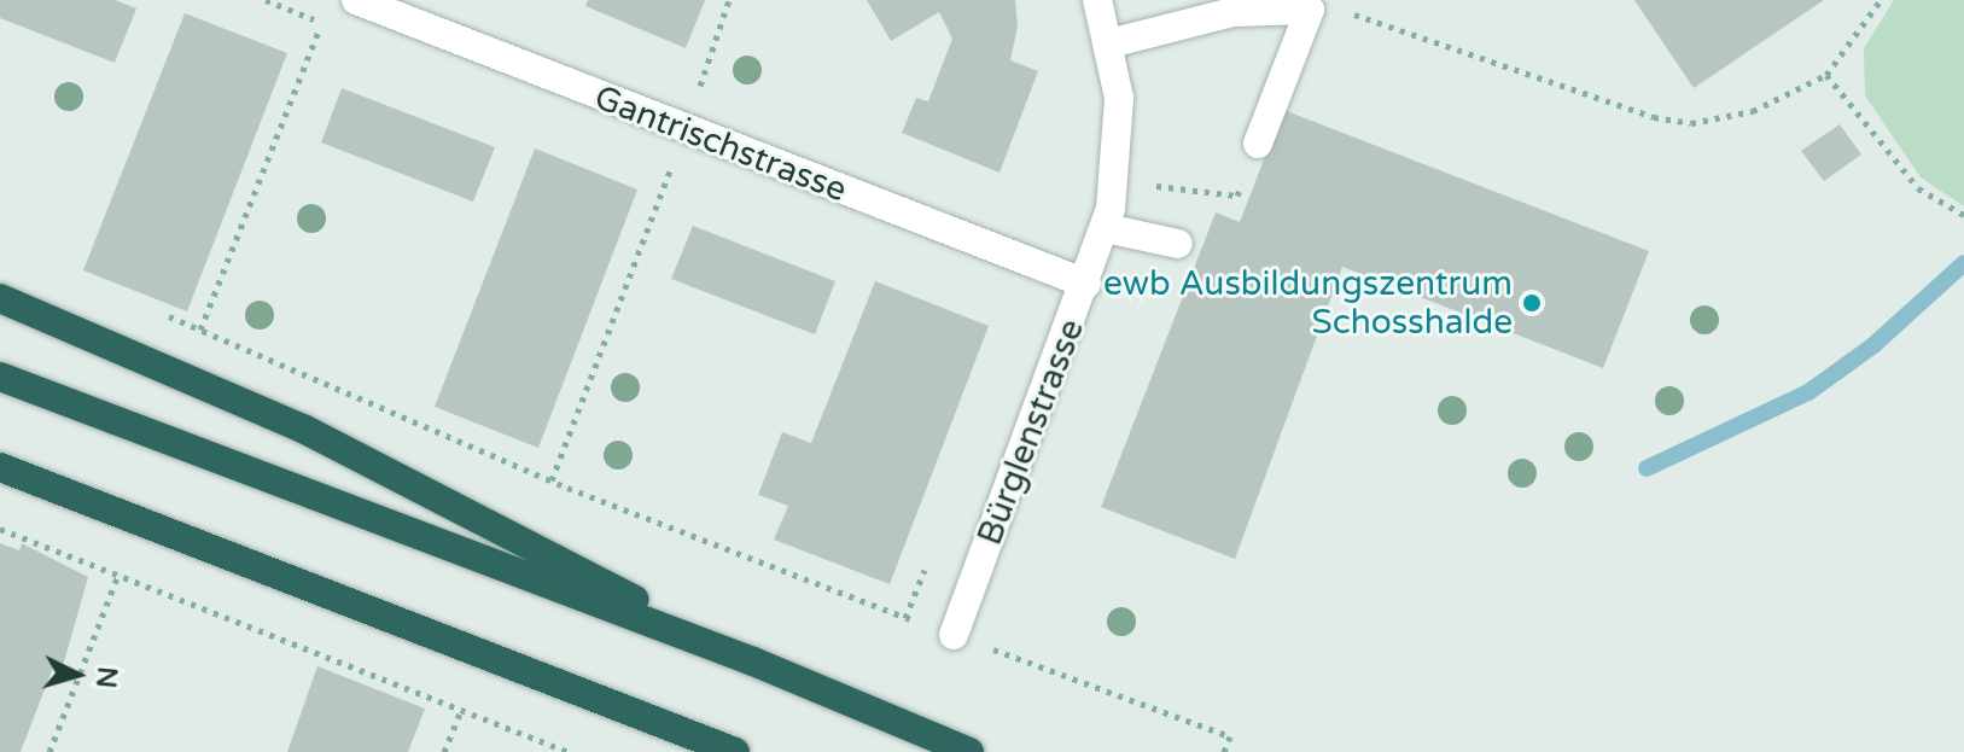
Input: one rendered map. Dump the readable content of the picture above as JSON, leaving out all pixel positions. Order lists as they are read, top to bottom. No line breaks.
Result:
{"streets":{"street":["Gantrischstrasse","Bürglenstrasse"]},"crossings":[["Gantrischstrasse","Bürglenstrasse"]],"places":["ewb Ausbildungszentrum Schosshalde"],"north":"right"}
